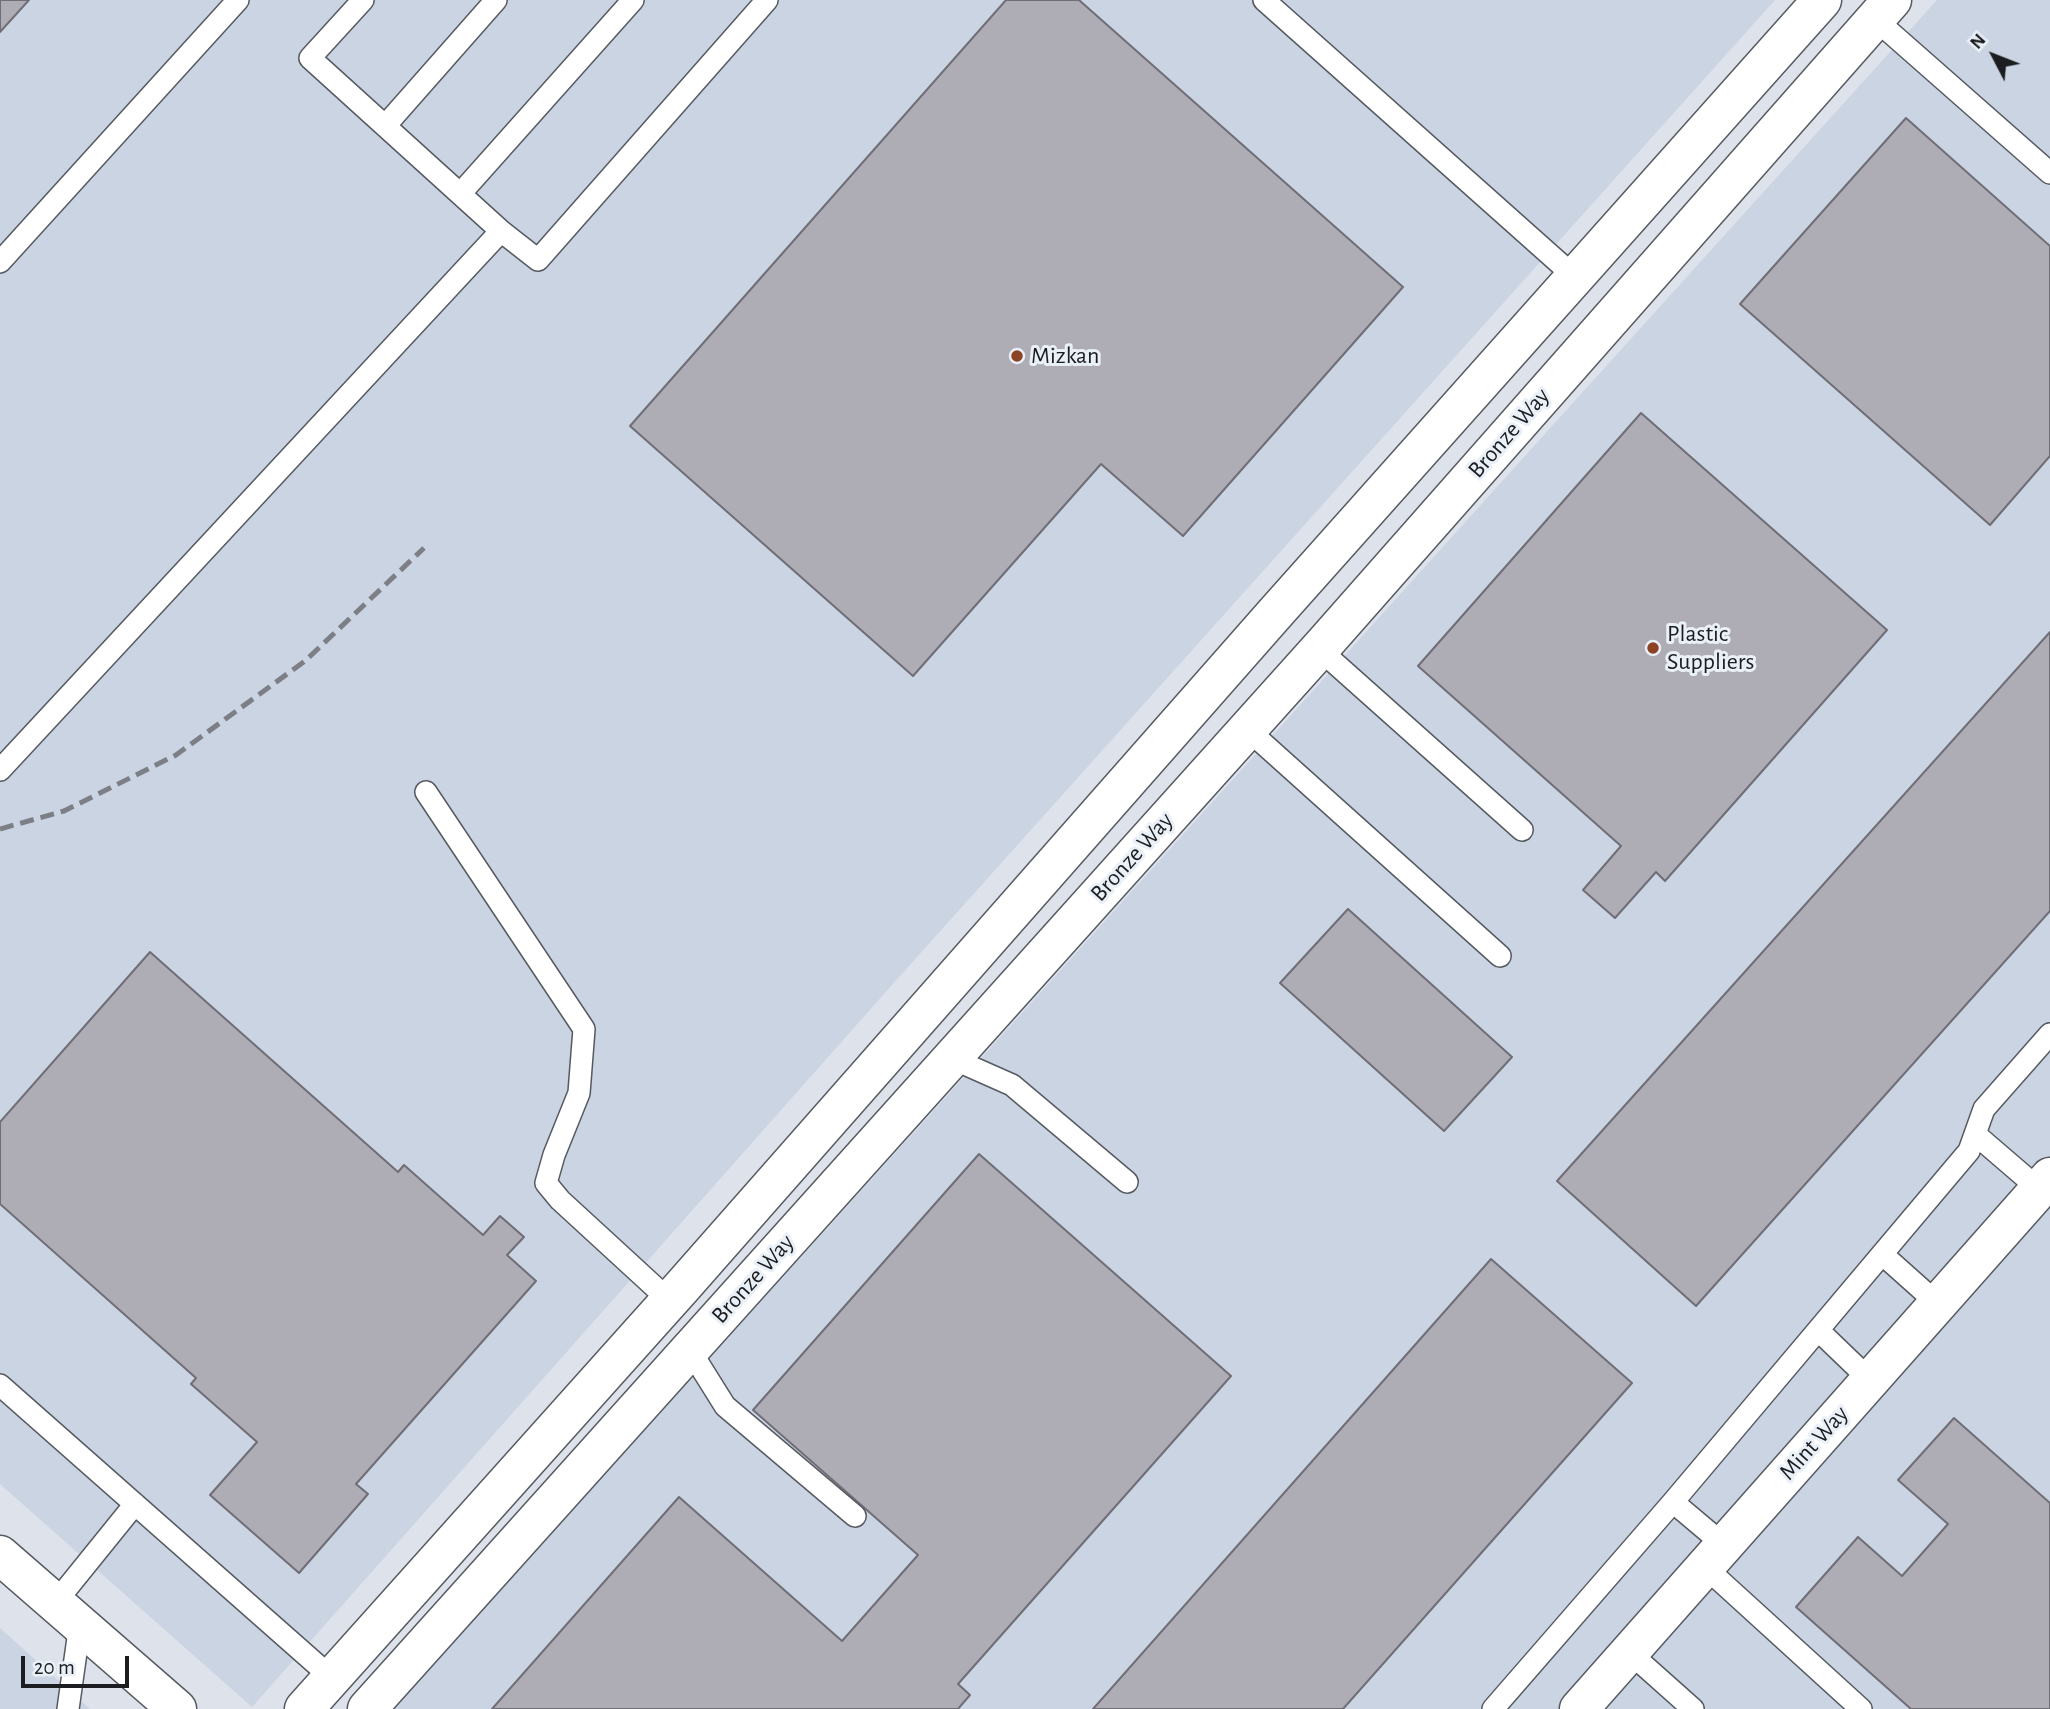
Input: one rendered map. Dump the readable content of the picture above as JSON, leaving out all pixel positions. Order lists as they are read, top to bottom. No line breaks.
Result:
{"streets":{"street":["Bronze Way","Mint Way"]},"places":["Mizkan","Plastic Suppliers"],"scale_bar":"20 m","north":"top left"}
